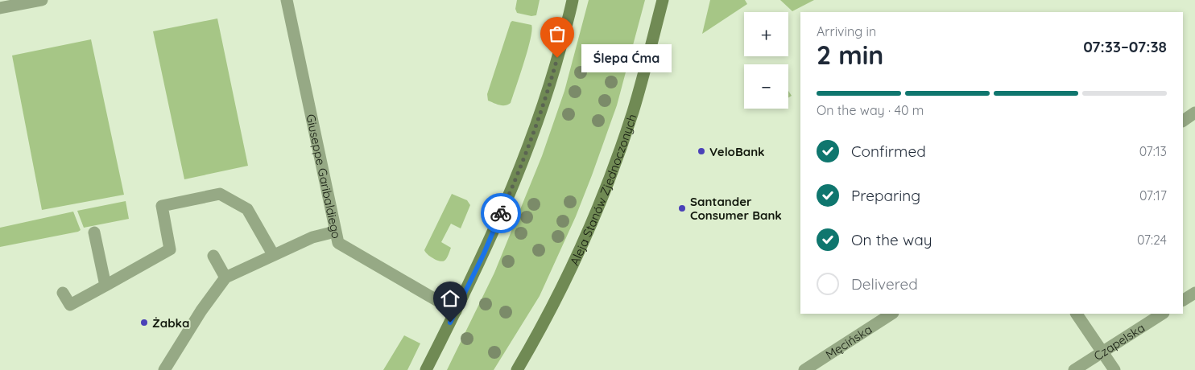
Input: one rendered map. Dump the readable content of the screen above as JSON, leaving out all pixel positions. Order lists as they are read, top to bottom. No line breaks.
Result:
{"streets":{"main road":["Aleja Stanów Zjednoczonych"],"street":["Giuseppe Garibaldiego","Męcińska","Czapelska"]},"places":["Ślepa Ćma","VeloBank","Santander Consumer Bank","Żabka"],"page":{"map_buttons":["+","−"],"heading":["2 min","Arriving in","07:33–07:38"],"bubble":"Ślepa Ćma","bar":"On the way · 40 m","list":[["Confirmed","07:13"],["Preparing","07:17"],["On the way","07:24"],"Delivered"]}}
